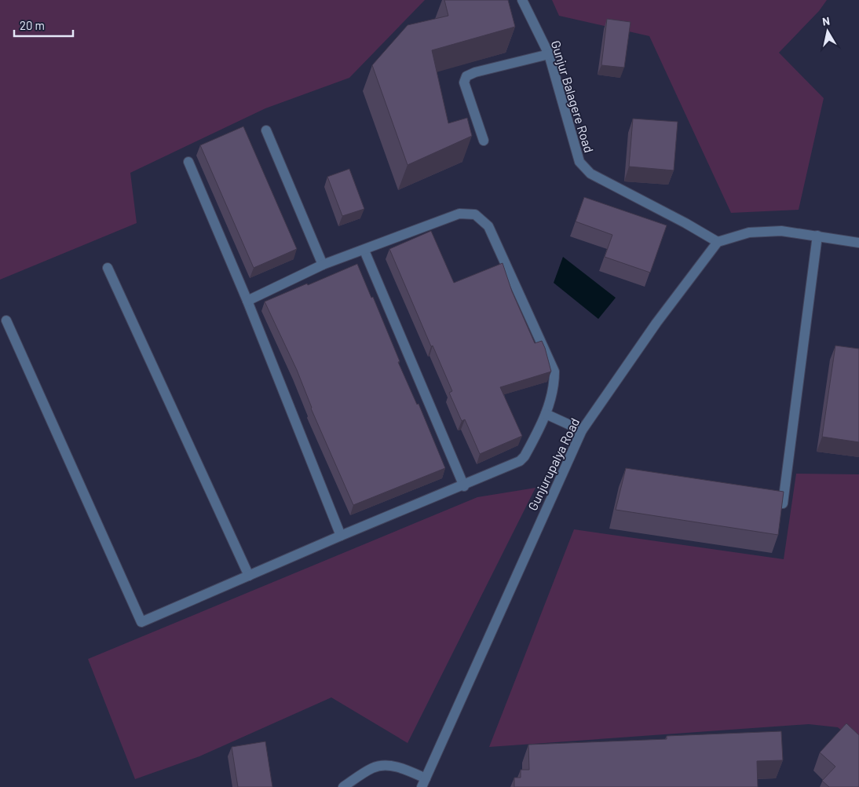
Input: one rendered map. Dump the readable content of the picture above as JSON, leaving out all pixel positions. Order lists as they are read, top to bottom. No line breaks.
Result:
{"streets":{"street":["Gunjur Balagere Road","Gunjurupalya Road"]},"crossings":[["Gunjur Balagere Road","Gunjurupalya Road"]],"scale_bar":"20 m","north":"top"}
